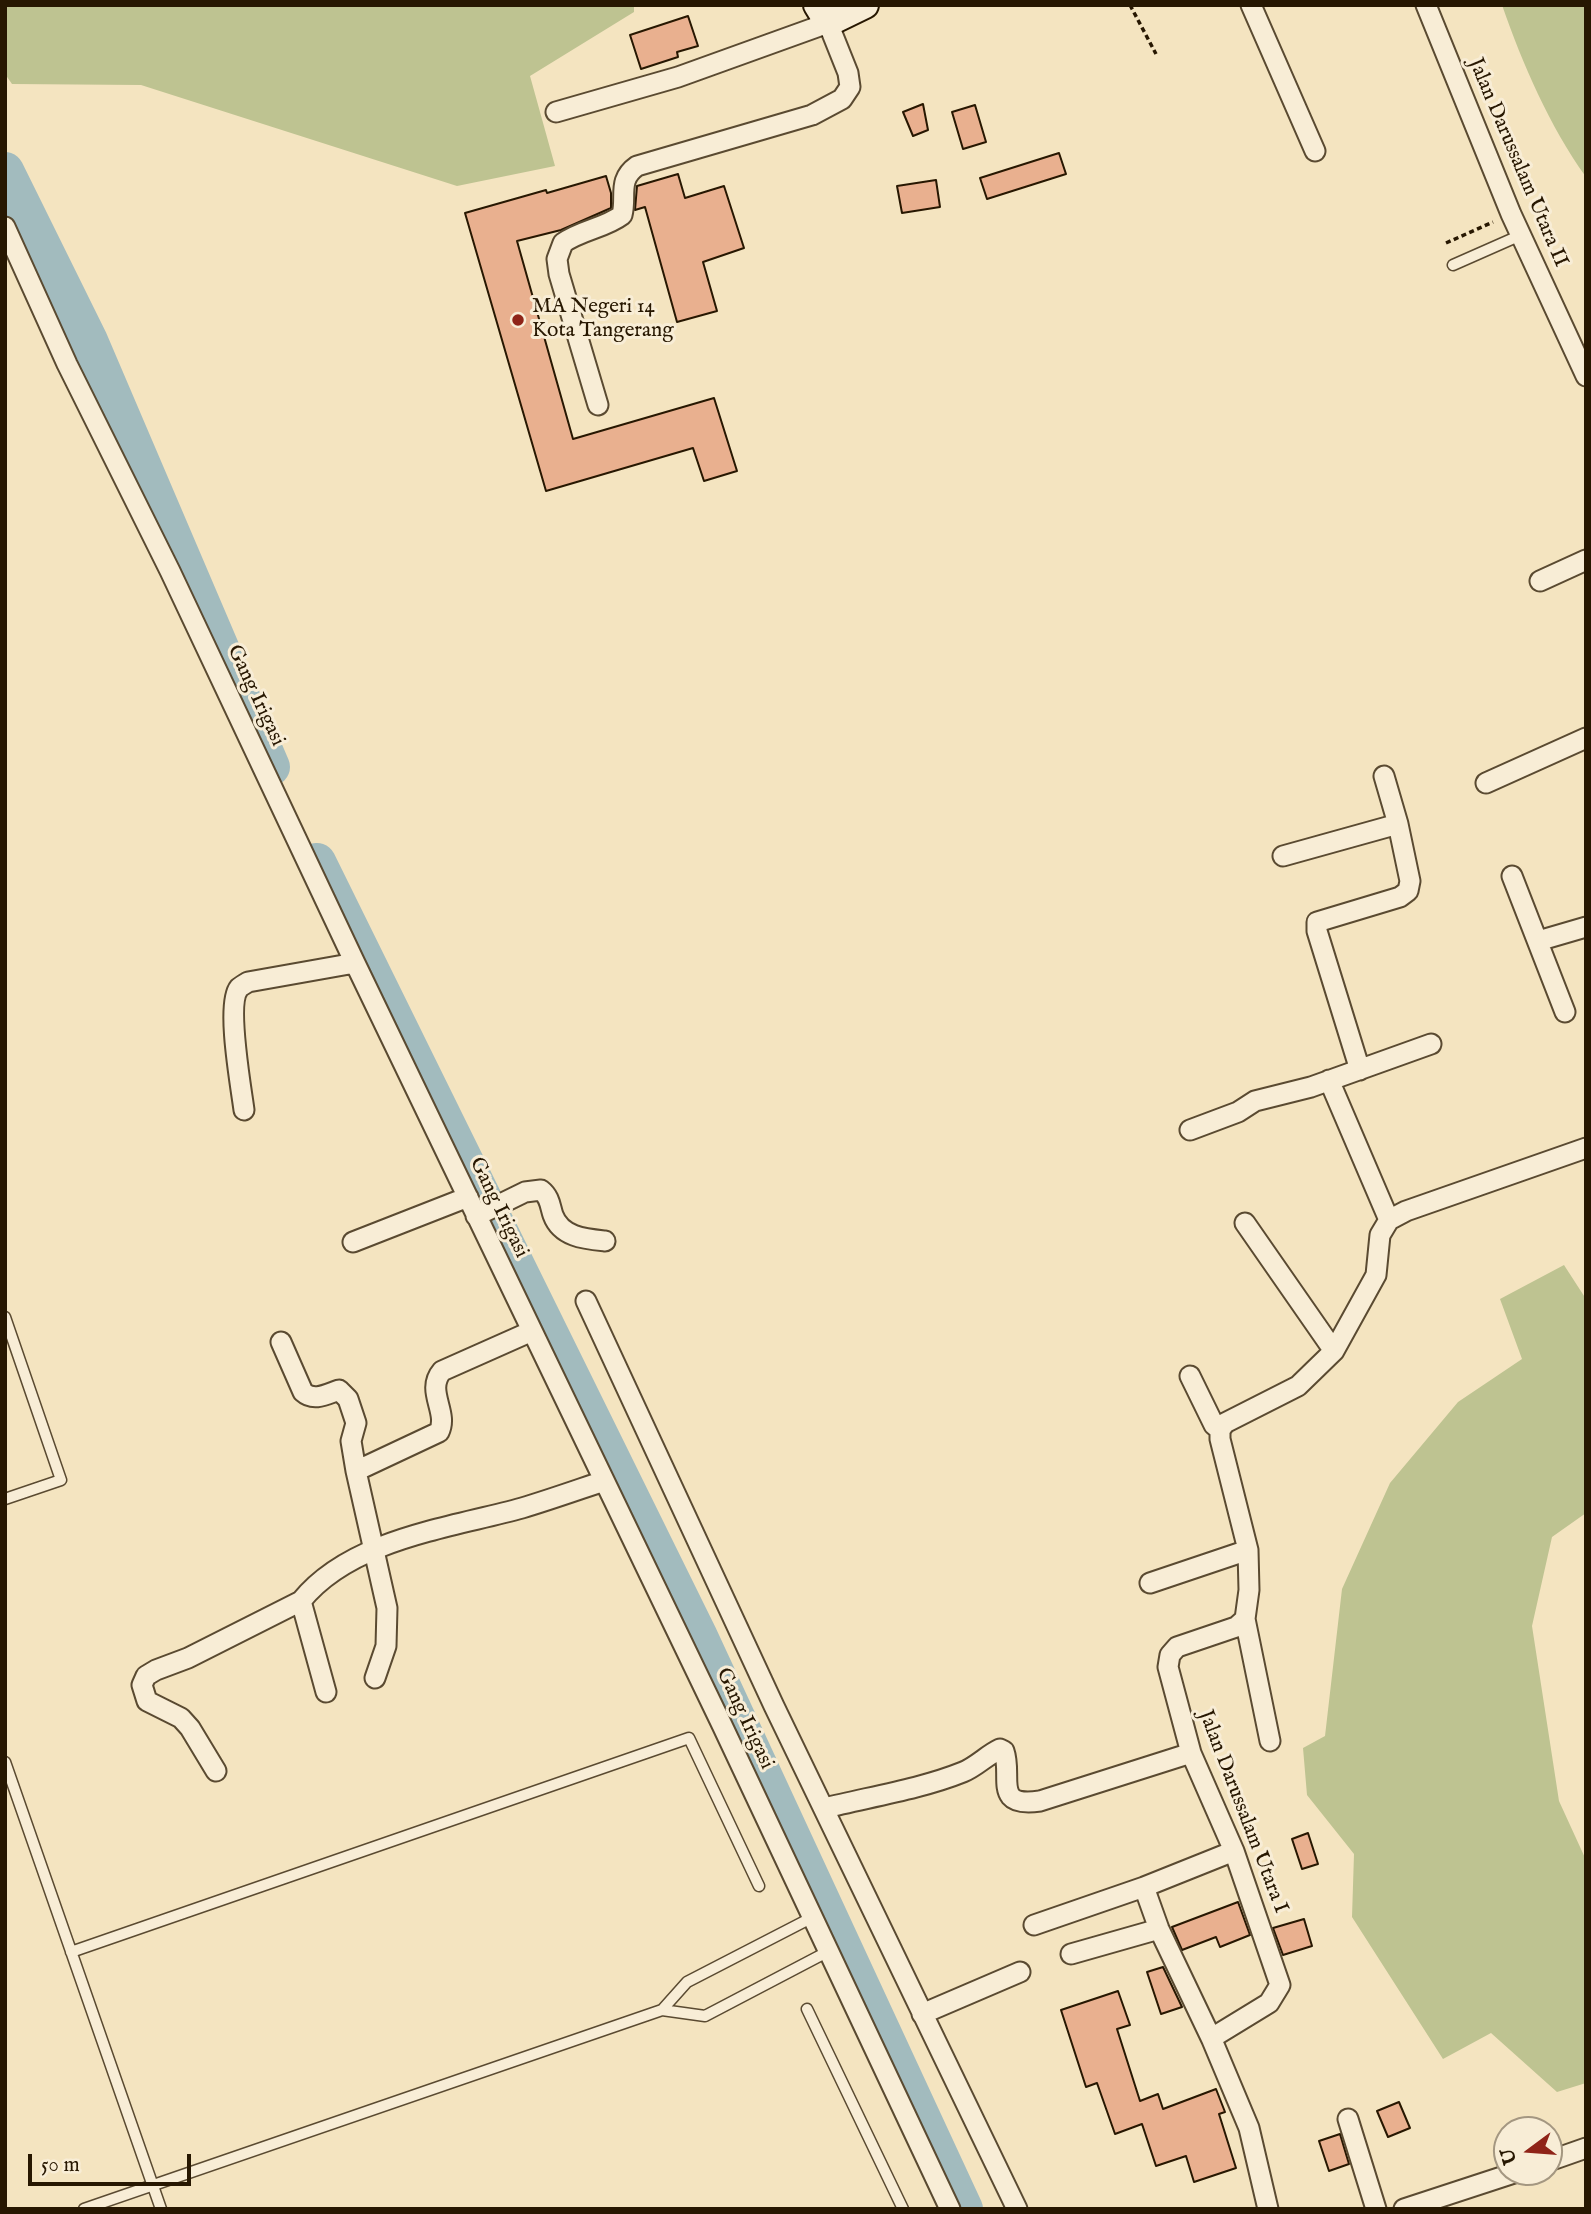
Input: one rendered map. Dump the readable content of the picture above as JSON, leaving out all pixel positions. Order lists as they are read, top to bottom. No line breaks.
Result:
{"streets":{"street":["Jalan Darussalam Utara II","Gang Irigasi","Jalan Darussalam Utara I"]},"places":["MA Negeri 14 Kota Tangerang"],"scale_bar":"50 m","north":"left"}
